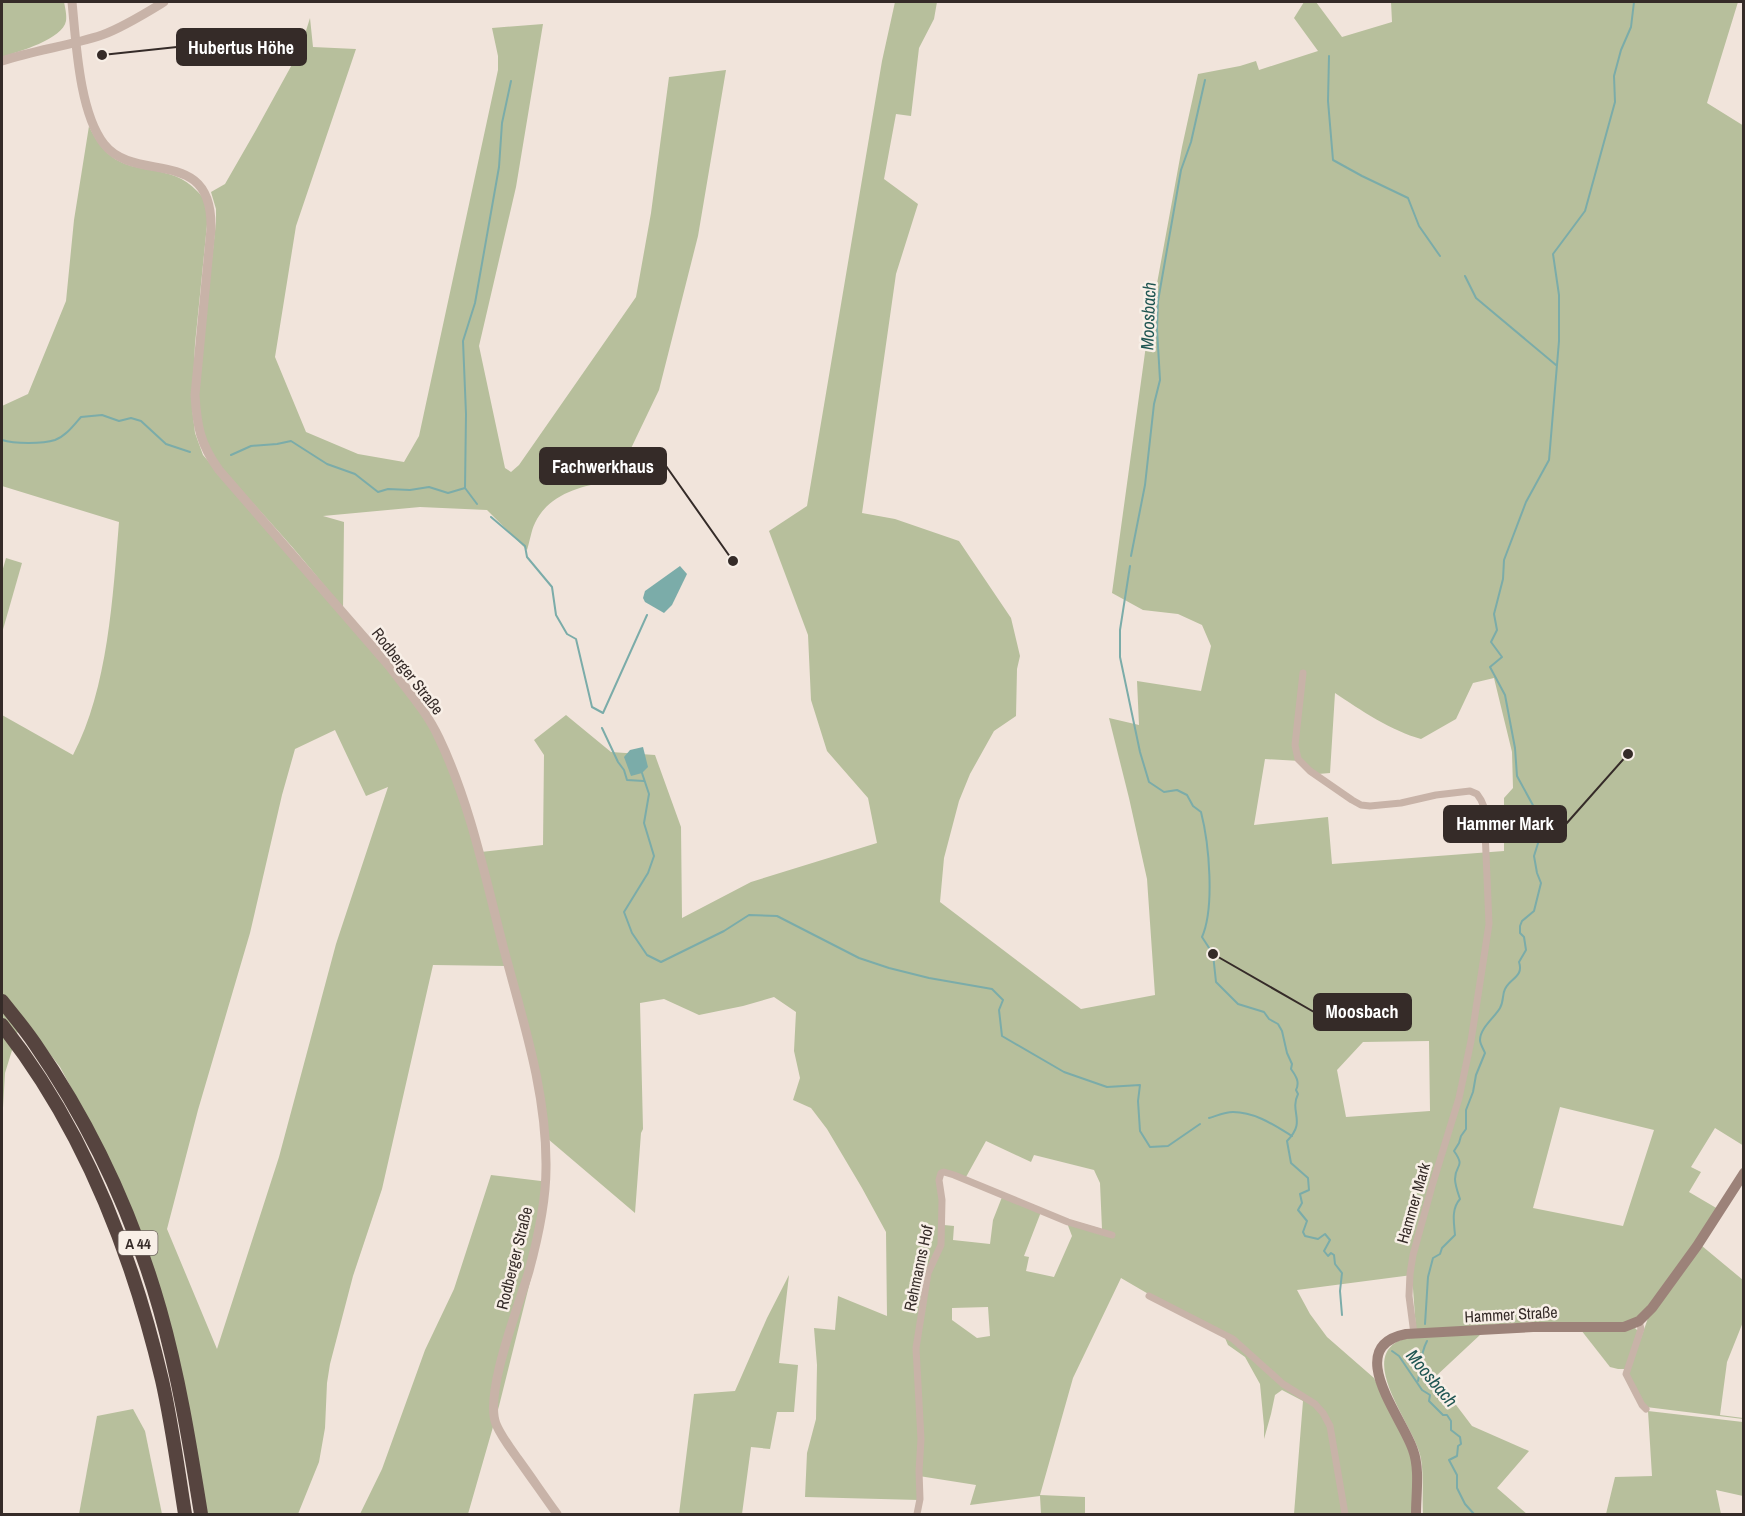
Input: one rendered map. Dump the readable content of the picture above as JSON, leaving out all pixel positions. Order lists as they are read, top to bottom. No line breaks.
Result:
{"streets":{"highway":["A 44"],"main road":["Hammer Straße"],"street":["Rodberger Straße","Hammer Mark","Rehmanns Hof"]},"crossings":[["Hammer Mark","Hammer Straße"]],"water":["Moosbach"],"places":["Hubertus Höhe","Fachwerkhaus","Hammer Mark","Moosbach"]}
